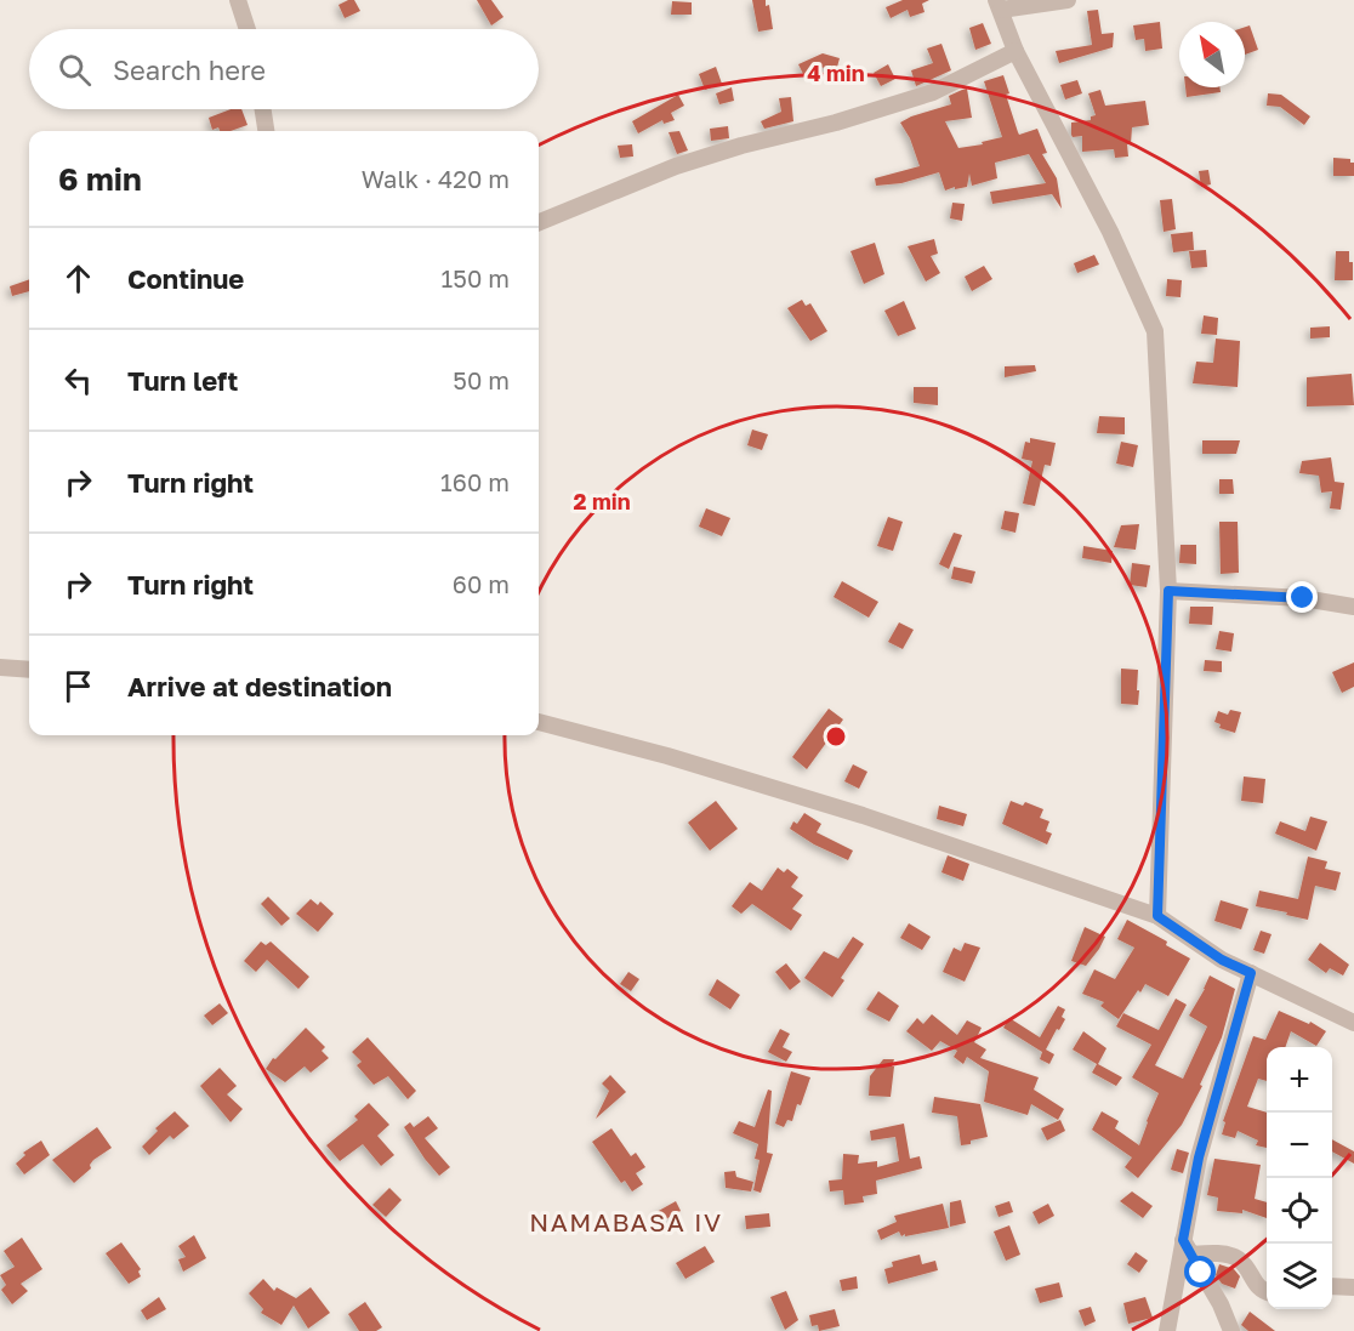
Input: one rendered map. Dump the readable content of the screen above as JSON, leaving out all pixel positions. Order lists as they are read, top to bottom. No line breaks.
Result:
{"districts":["NAMABASA IV"],"north":"top left","page":{"search":"Search here","heading":["6 min","Walk · 420 m"],"list":[["Continue","150 m"],["Turn left","50 m"],["Turn right","160 m"],["Turn right","60 m"],"Arrive at destination"],"map_buttons":["+","−"]},"rings":["4 min","2 min"]}
